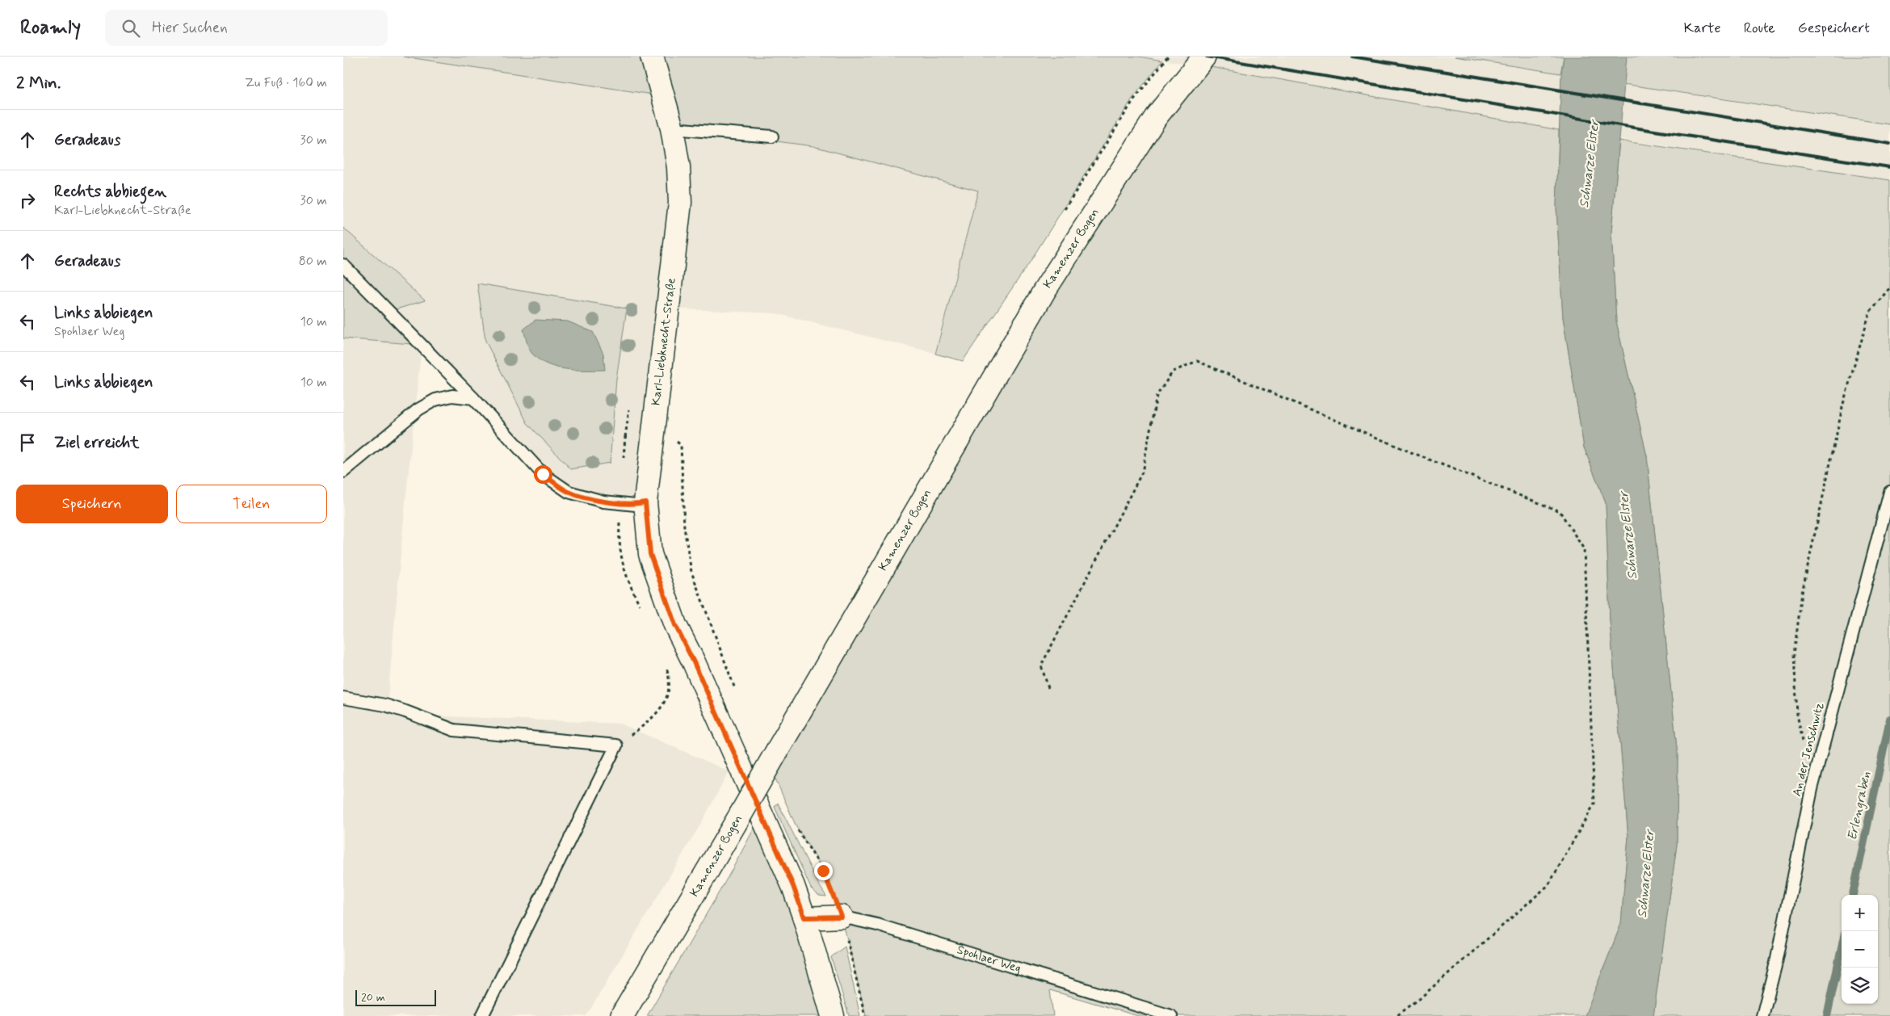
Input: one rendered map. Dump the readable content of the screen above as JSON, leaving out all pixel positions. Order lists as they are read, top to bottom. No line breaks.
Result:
{"streets":{"main road":["Kamenzer Bogen","Karl-Liebknecht-Straße","Spohlaer Weg"],"lane":["An der Jenschwitz"]},"crossings":[["Karl-Liebknecht-Straße","Spohlaer Weg"]],"water":["Schwarze Elster","Erlengraben"],"scale_bar":"20 m","page":{"header":"Roamly","search":"Hier suchen","nav":["Karte","Route","Gespeichert"],"heading":["2 Min.","Zu Fuß · 160 m"],"list":[["Geradeaus","30 m"],["Rechts abbiegen","Karl-Liebknecht-Straße","30 m"],["Geradeaus","80 m"],["Links abbiegen","Spohlaer Weg","10 m"],["Links abbiegen","10 m"],"Ziel erreicht"],"buttons":["Speichern","Teilen"],"map_buttons":["+","−"],"scale":"20 m"}}
